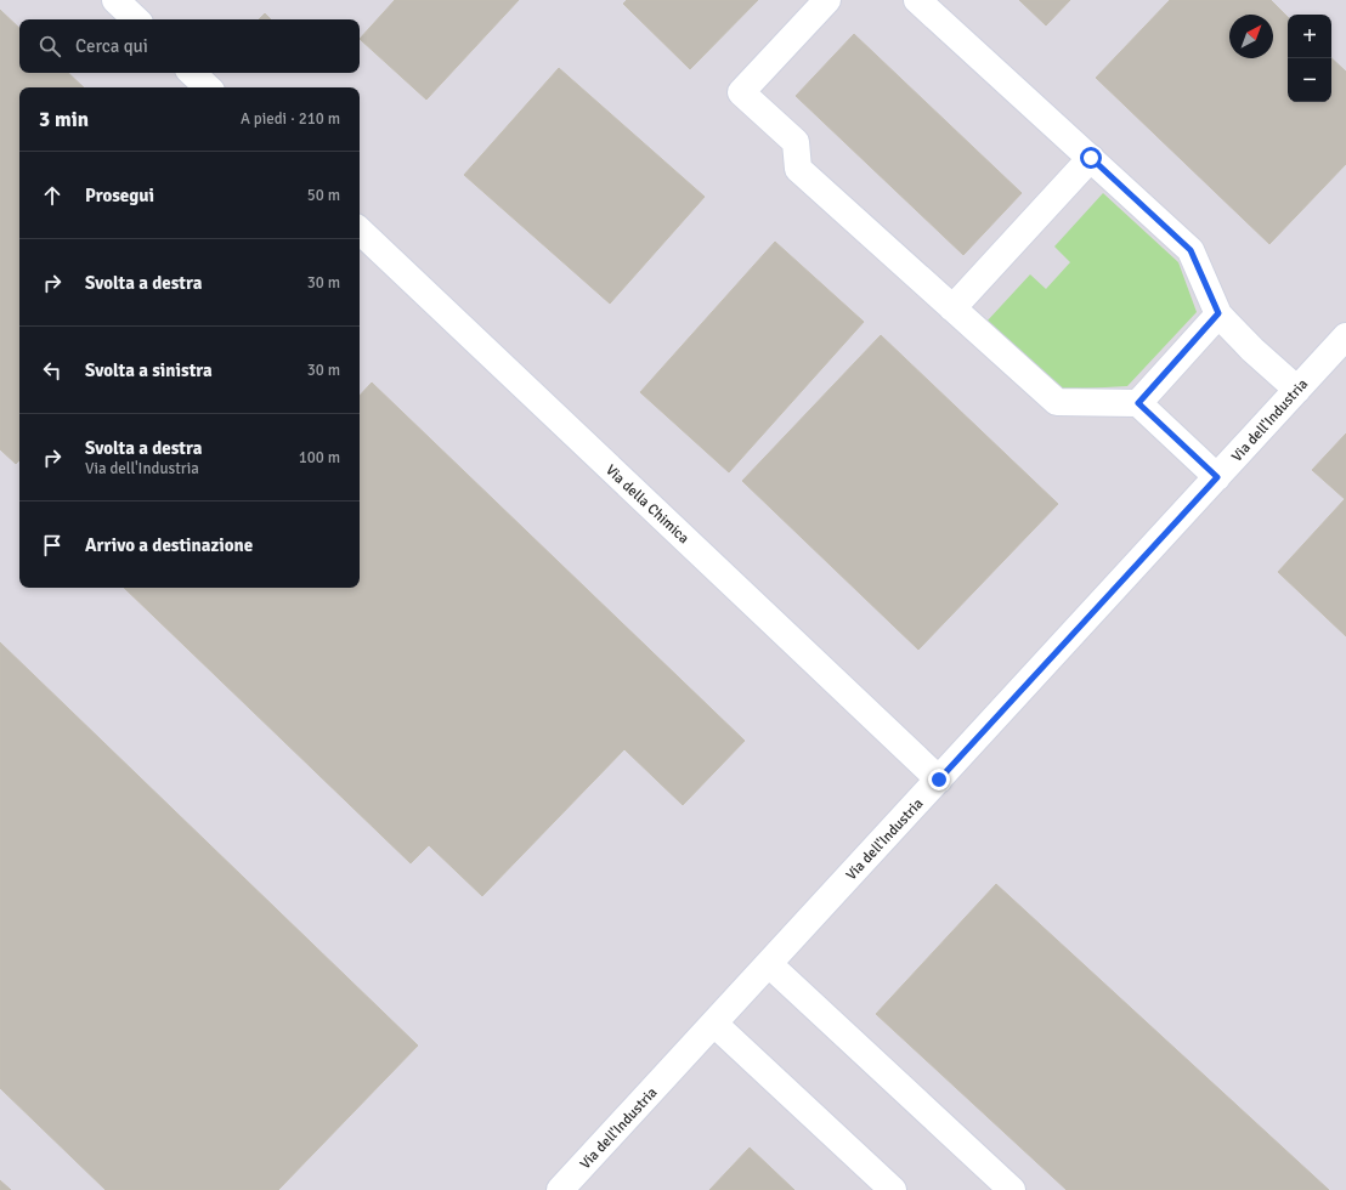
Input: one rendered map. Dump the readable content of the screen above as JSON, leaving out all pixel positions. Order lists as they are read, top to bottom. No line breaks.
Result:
{"streets":{"street":["Via dell'Industria","Via della Chimica"]},"crossings":[["Via dell'Industria","Via della Chimica"]],"north":"top right","page":{"map_buttons":["+","−"],"search":"Cerca qui","heading":["3 min","A piedi · 210 m"],"list":[["Prosegui","50 m"],["Svolta a destra","30 m"],["Svolta a sinistra","30 m"],["Svolta a destra","Via dell'Industria","100 m"],"Arrivo a destinazione"]}}
